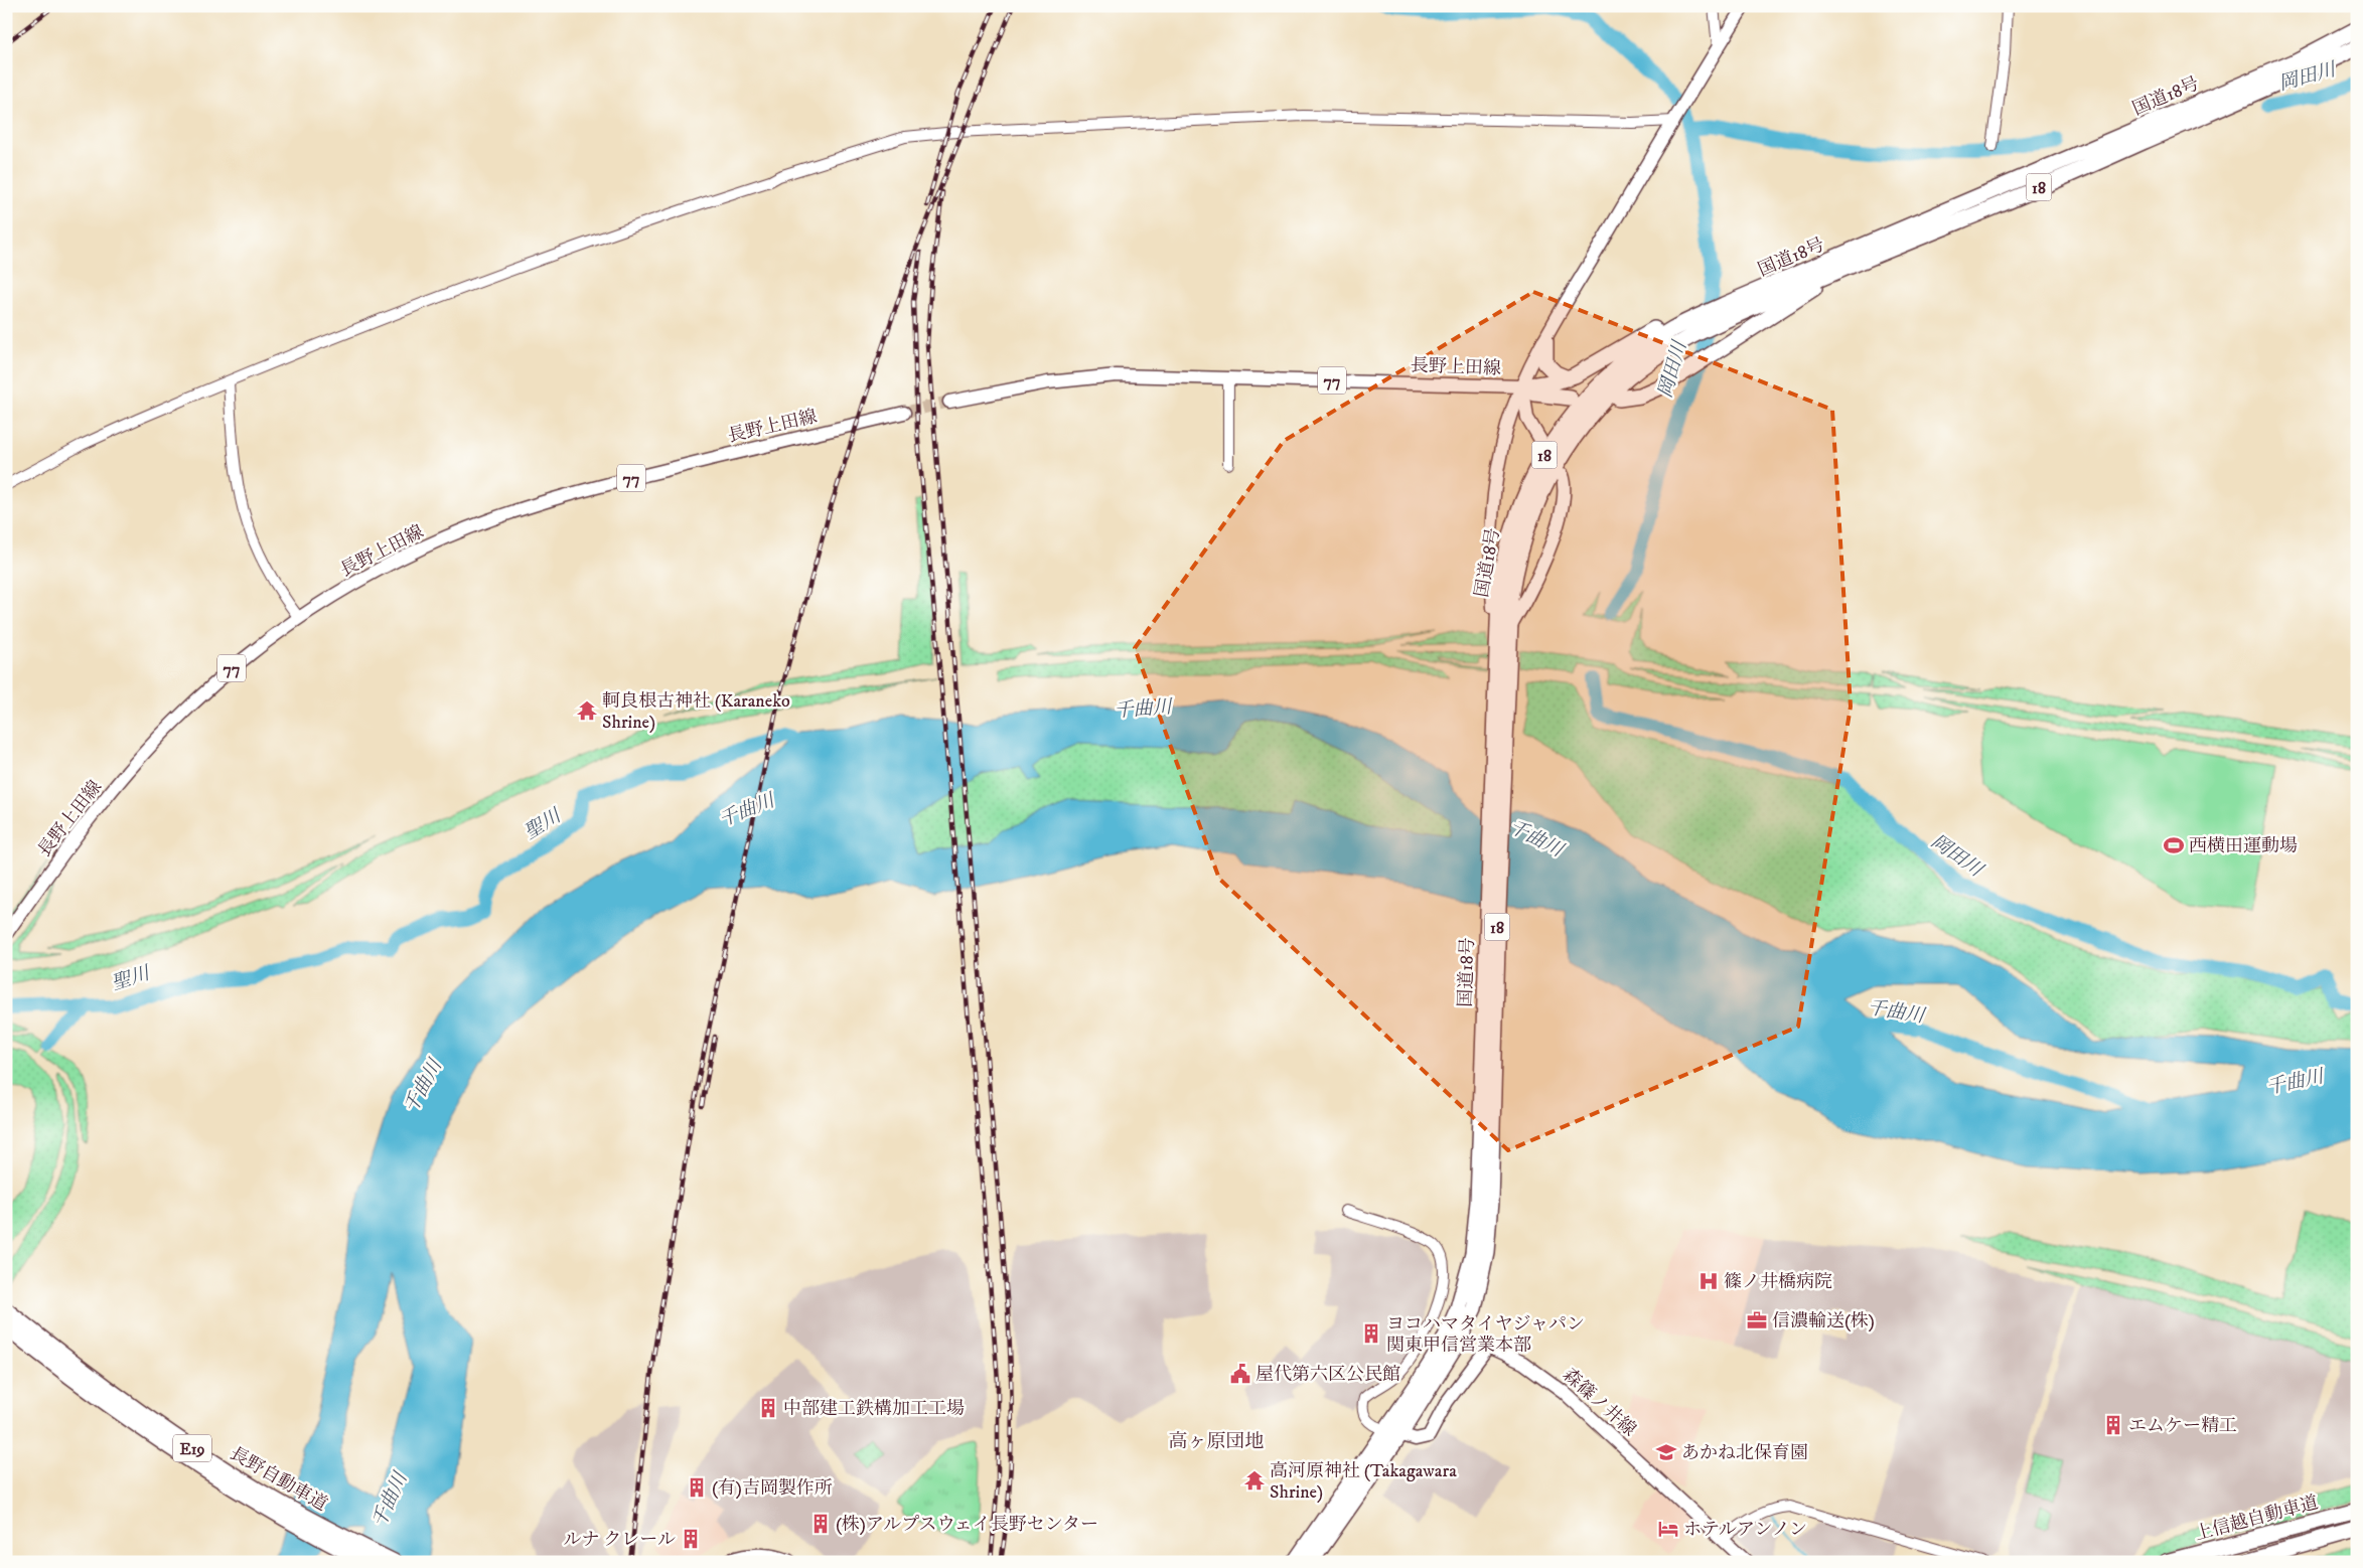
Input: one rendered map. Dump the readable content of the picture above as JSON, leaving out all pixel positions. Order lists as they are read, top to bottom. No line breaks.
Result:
{"streets":{"highway":["国道18号","18","E19","長野自動車道","上信越自動車道"],"main road":["長野上田線","77","森篠ノ井線"]},"crossings":[["国道18号","森篠ノ井線"]],"districts":["高ヶ原団地"],"water":["岡田川","千曲川","聖川"],"places":{"temple":["軻良根古神社 (Karaneko Shrine)","高河原神社 (Takagawara Shrine)"],"sports":["西横田運動場"],"hospital":["篠ノ井橋病院"],"office":["信濃輸送(株)"],"building":["ヨコハマタイヤジャパン 関東甲信営業本部","中部建工鉄構加工工場","エムケー精工","(有)吉岡製作所","(株)アルプスウェイ長野センター","ルナ クレール"],"public building":["屋代第六区公民館"],"school or university":["あかね北保育園"],"hotel":["ホテルアンノン"]}}
